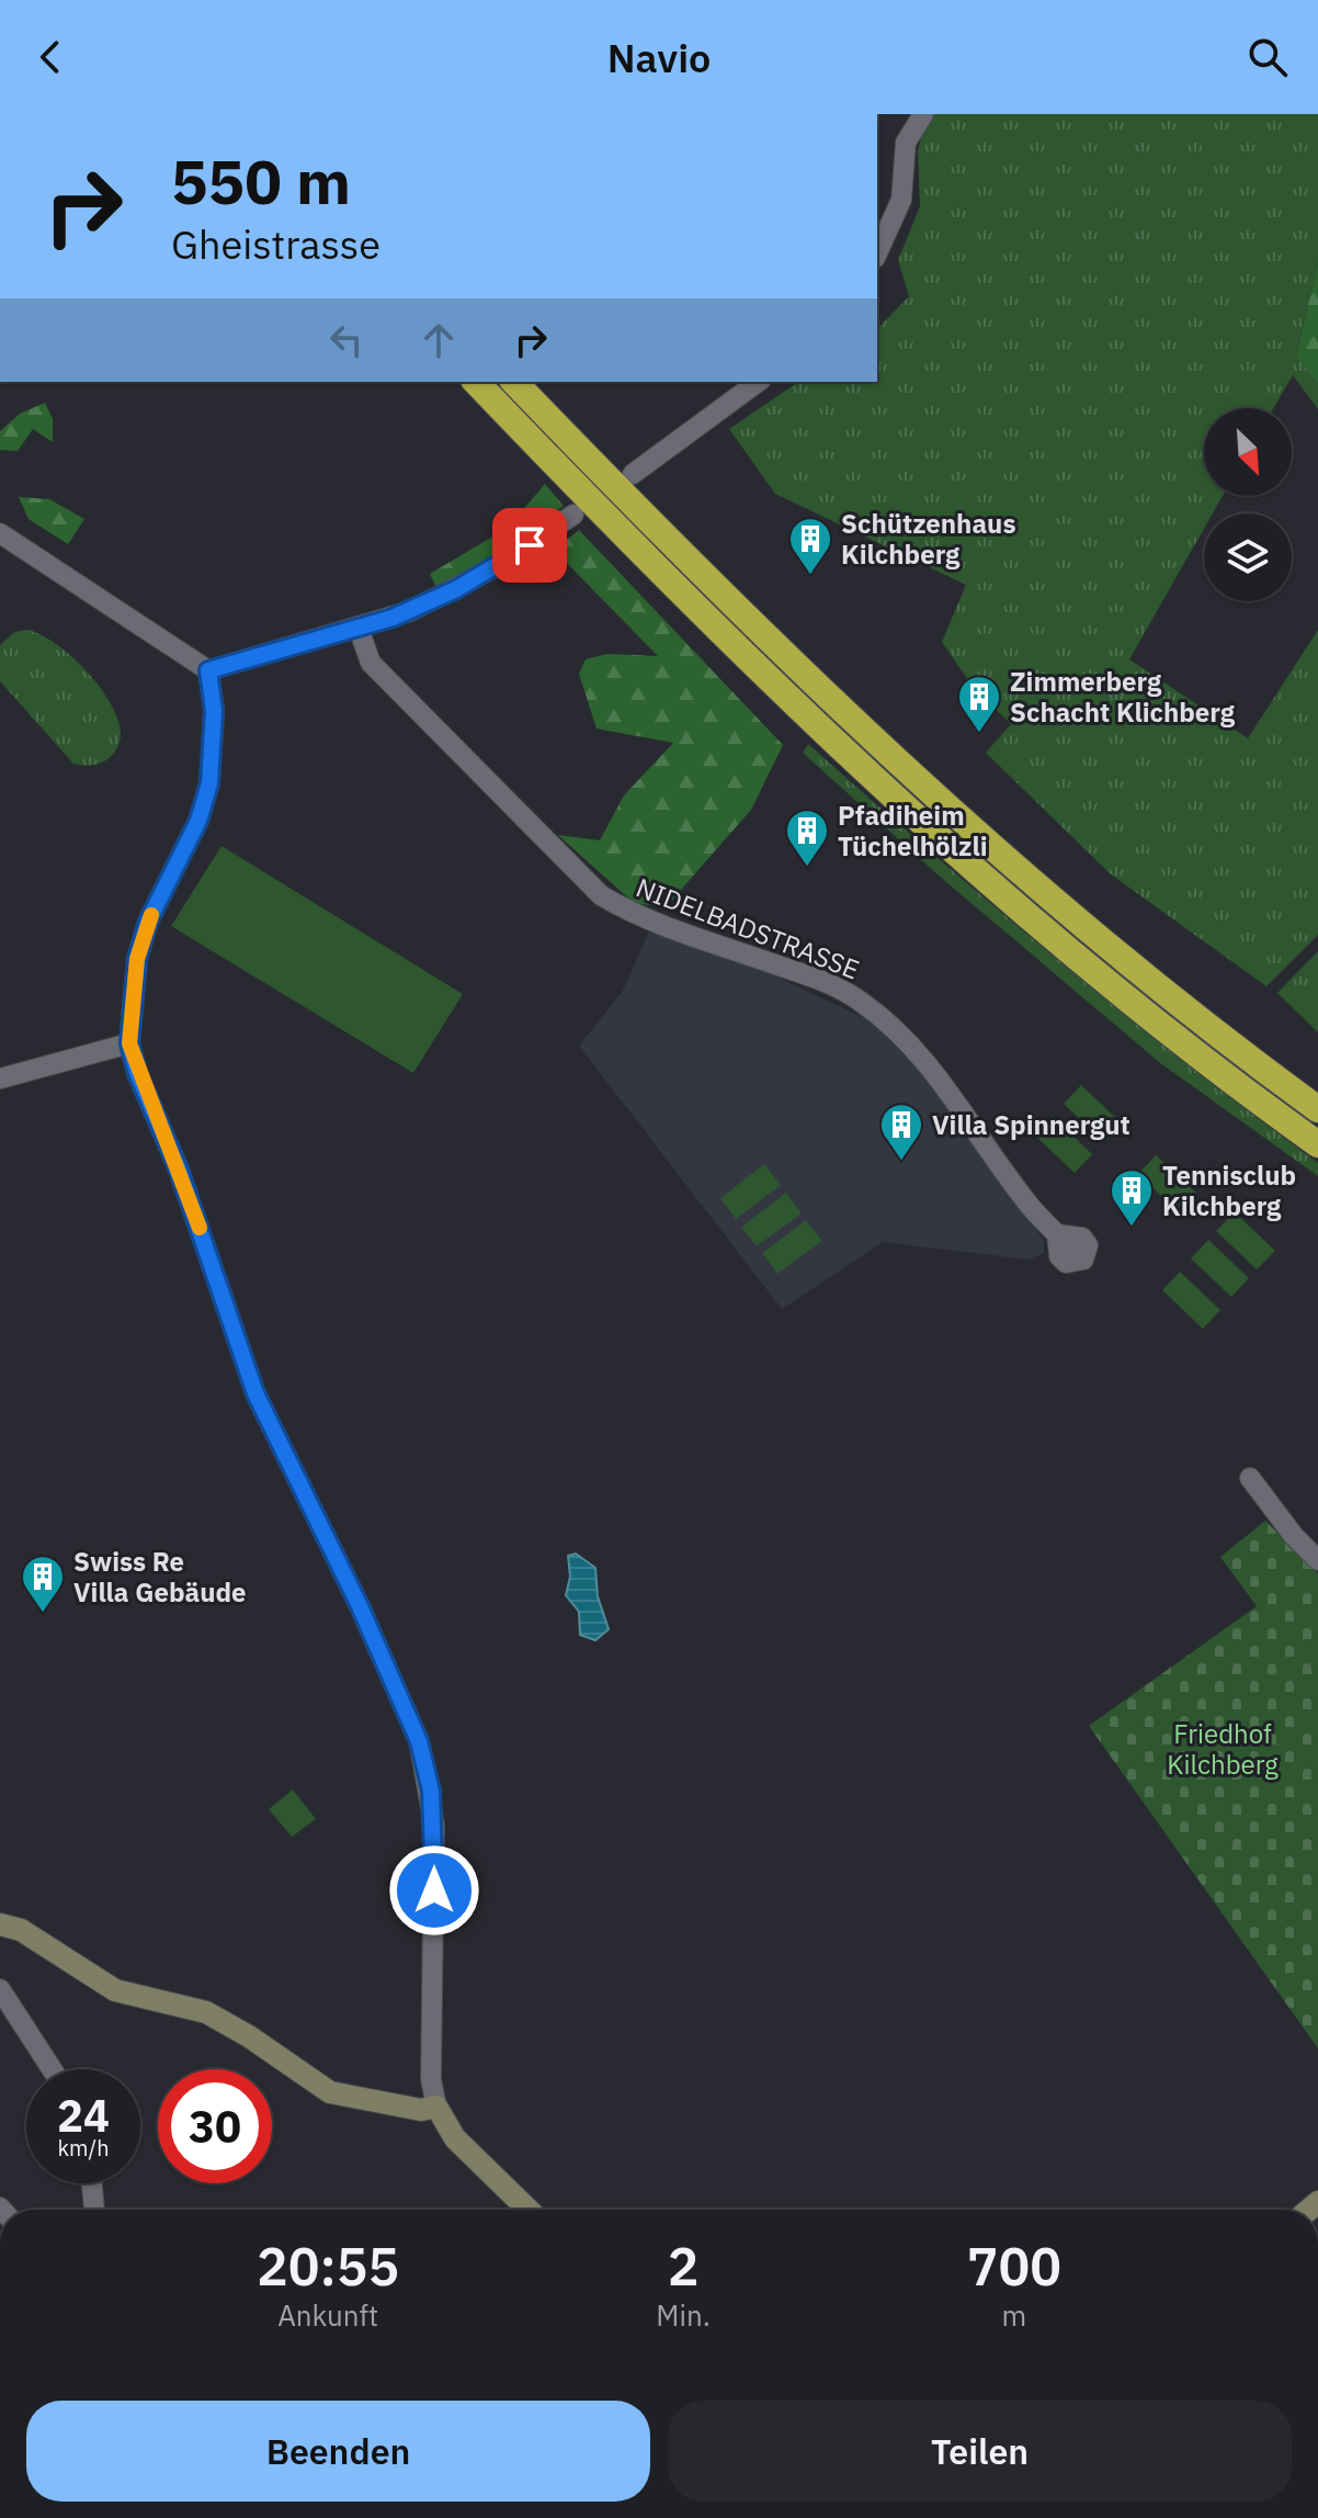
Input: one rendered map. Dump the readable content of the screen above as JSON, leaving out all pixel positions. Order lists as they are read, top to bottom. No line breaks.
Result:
{"streets":{"street":["NIDELBADSTRASSE"]},"parks":["Friedhof Kilchberg"],"places":{"building":["Schützenhaus Kilchberg","Zimmerberg Schacht Klichberg","Pfadiheim Tüchelhölzli","Villa Spinnergut","Tennisclub Kilchberg","Swiss Re Villa Gebäude"]},"north":"bottom right","page":{"header":"Navio","turn":["550 m","Gheistrasse"],"speed":"24 km/h","limit":"30","eta":["20:55","Ankunft","2","Min.","700","m"],"buttons":["Beenden","Teilen"]}}
